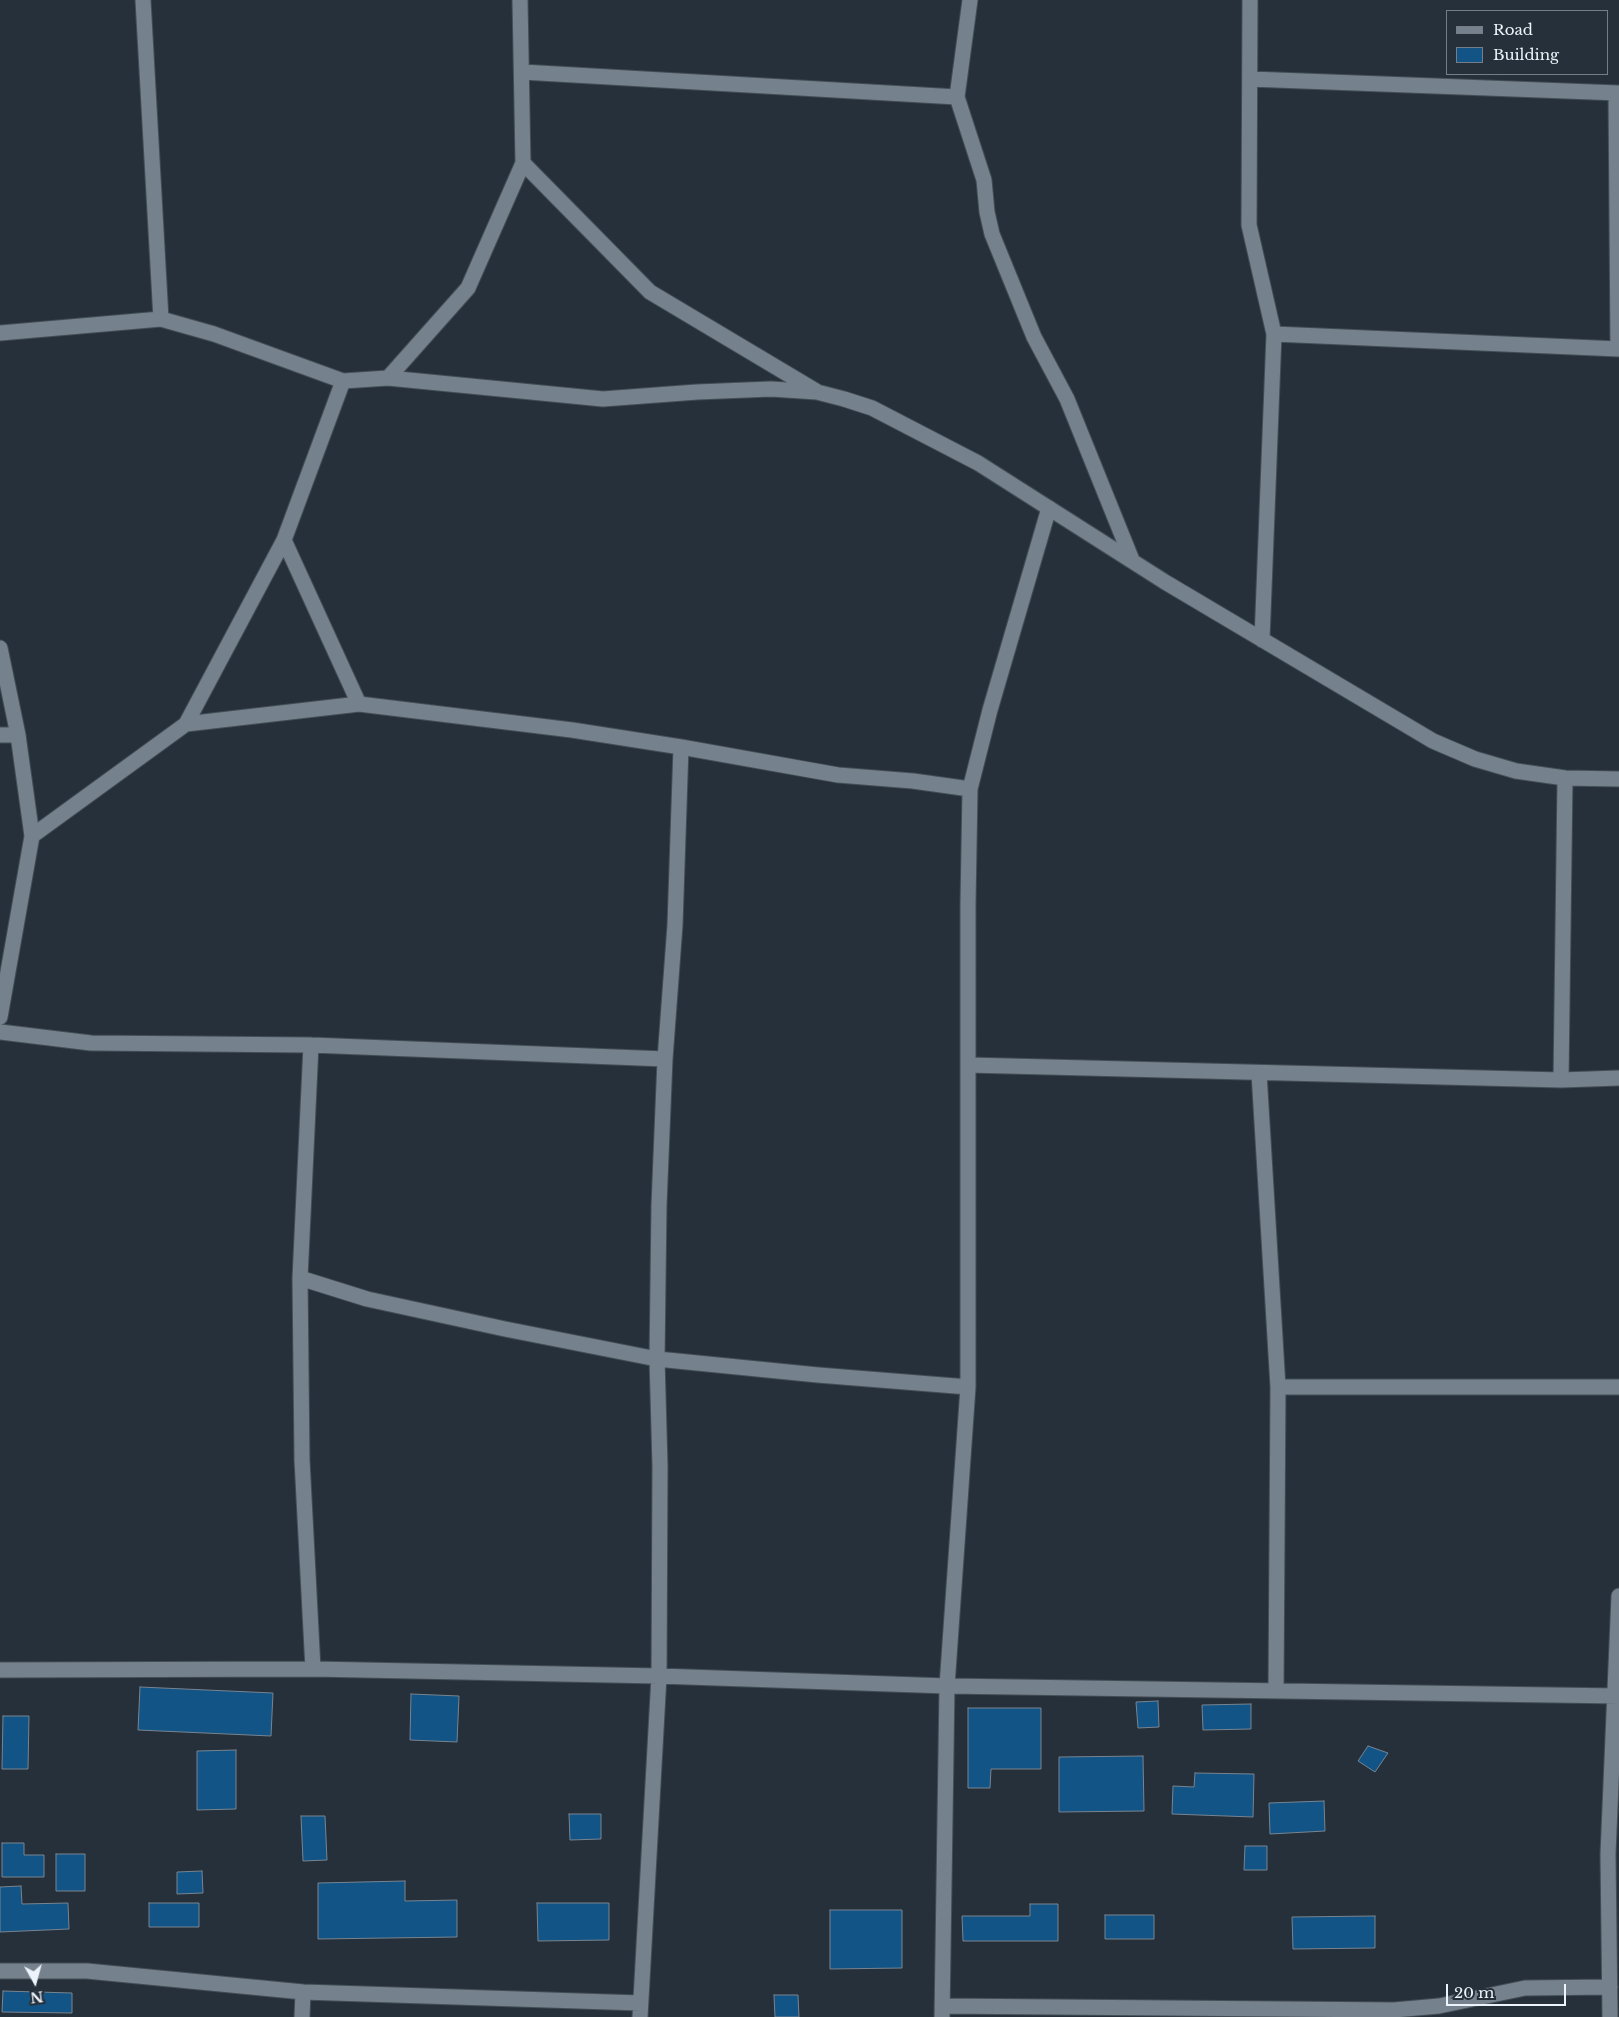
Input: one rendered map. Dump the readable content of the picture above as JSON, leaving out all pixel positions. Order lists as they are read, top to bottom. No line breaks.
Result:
{"legend":["Road","Building"],"scale_bar":"20 m","north":"bottom"}
